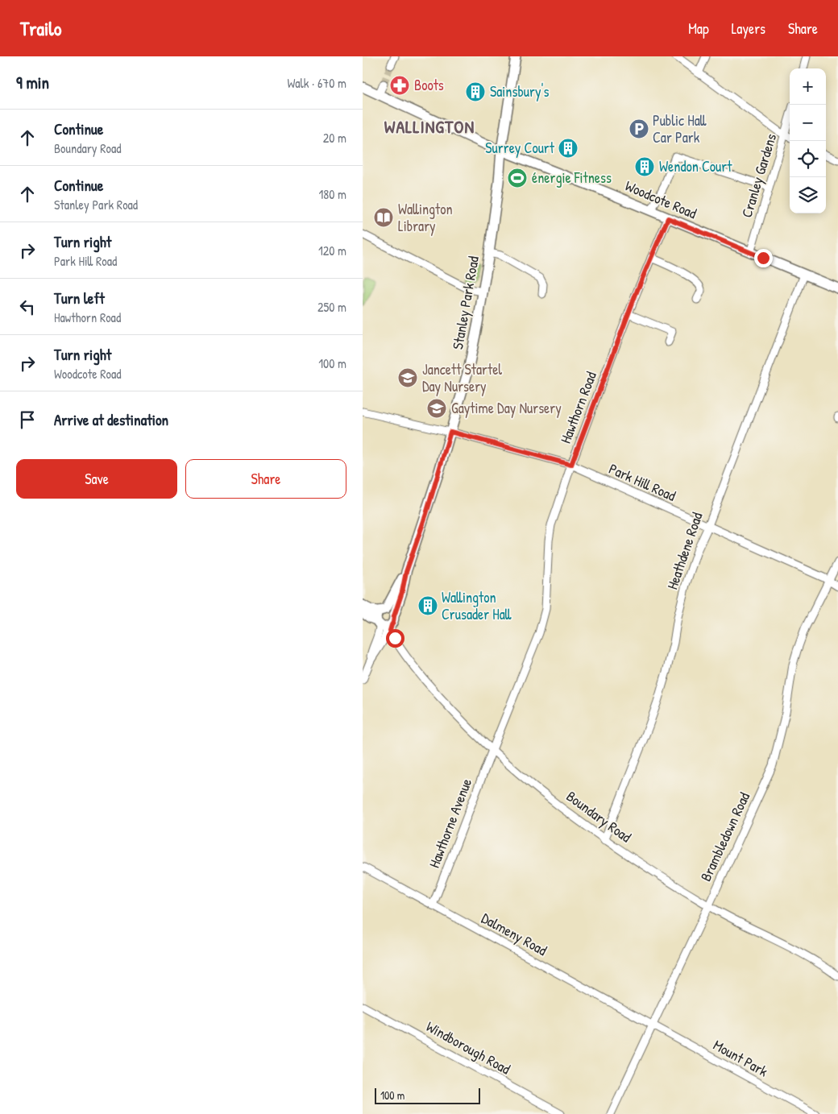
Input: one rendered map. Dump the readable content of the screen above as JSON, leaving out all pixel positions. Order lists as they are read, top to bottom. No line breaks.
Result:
{"streets":{"main road":["Woodcote Road","Stanley Park Road"],"street":["Cranley Gardens","Hawthorn Road","Park Hill Road","Heathdene Road","Boundary Road","Hawthorne Avenue","Brambledown Road","Dalmeny Road","Windborough Road","Mount Park"]},"crossings":[["Cranley Gardens","Woodcote Road"],["Woodcote Road","Stanley Park Road"],["Woodcote Road","Hawthorn Road"],["Woodcote Road","Heathdene Road"],["Stanley Park Road","Park Hill Road"],["Stanley Park Road","Boundary Road"],["Hawthorn Road","Park Hill Road"],["Hawthorn Road","Boundary Road"],["Hawthorn Road","Hawthorne Avenue"],["Park Hill Road","Heathdene Road"],["Park Hill Road","Brambledown Road"],["Heathdene Road","Boundary Road"],["Boundary Road","Hawthorne Avenue"],["Boundary Road","Brambledown Road"],["Hawthorne Avenue","Dalmeny Road"],["Brambledown Road","Dalmeny Road"],["Brambledown Road","Mount Park"],["Dalmeny Road","Mount Park"]],"districts":["WALLINGTON"],"places":{"pharmacy":["Boots"],"building":["Sainsbury's","Surrey Court","Wendon Court","Wallington Crusader Hall"],"parking":["Public Hall Car Park"],"sports":["énergie Fitness"],"library":["Wallington Library"],"school or university":["Jancett Startel Day Nursery","Gaytime Day Nursery"]},"scale_bar":"100 m","page":{"header":"Trailo","nav":["Map","Layers","Share"],"heading":["9 min","Walk · 670 m"],"map_buttons":["+","−"],"list":[["Continue","Boundary Road","20 m"],["Continue","Stanley Park Road","180 m"],["Turn right","Park Hill Road","120 m"],["Turn left","Hawthorn Road","250 m"],["Turn right","Woodcote Road","100 m"],"Arrive at destination"],"buttons":["Save","Share"],"scale":"100 m"}}
